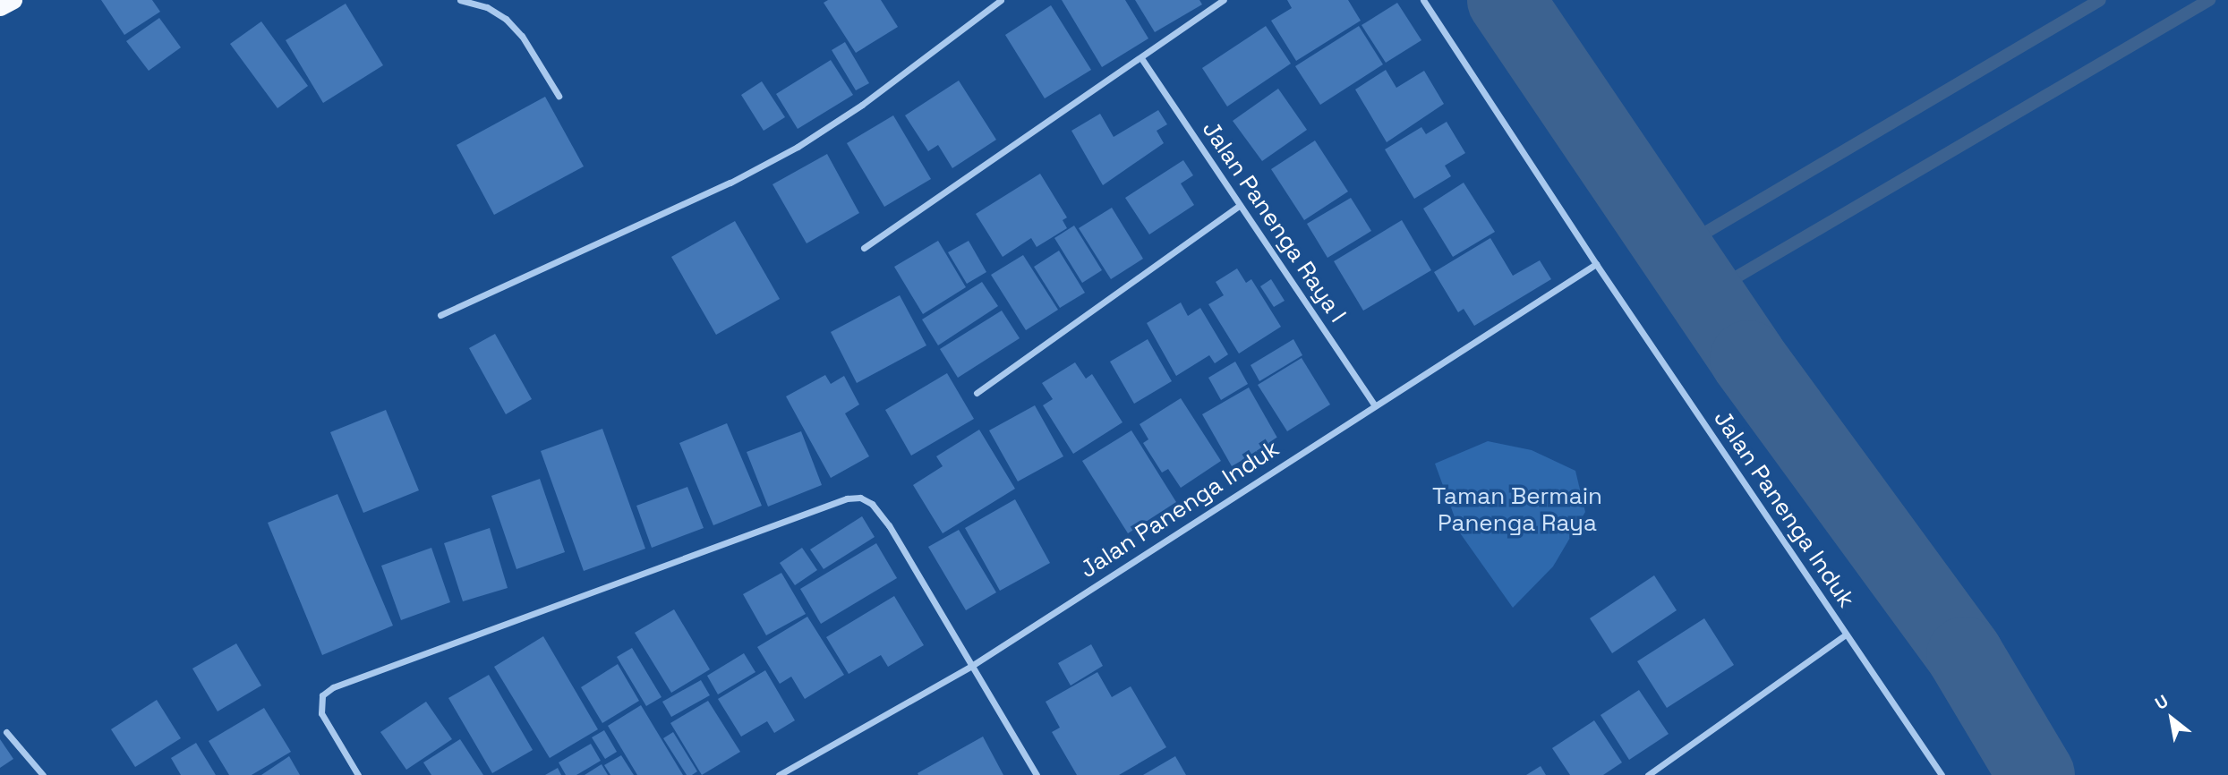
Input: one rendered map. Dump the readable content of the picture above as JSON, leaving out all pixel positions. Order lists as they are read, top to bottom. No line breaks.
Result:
{"streets":{"street":["Jalan Panenga Raya I","Jalan Panenga Induk"]},"crossings":[["Jalan Panenga Raya I","Jalan Panenga Induk"]],"parks":["Taman Bermain Panenga Raya"],"north":"top left"}
